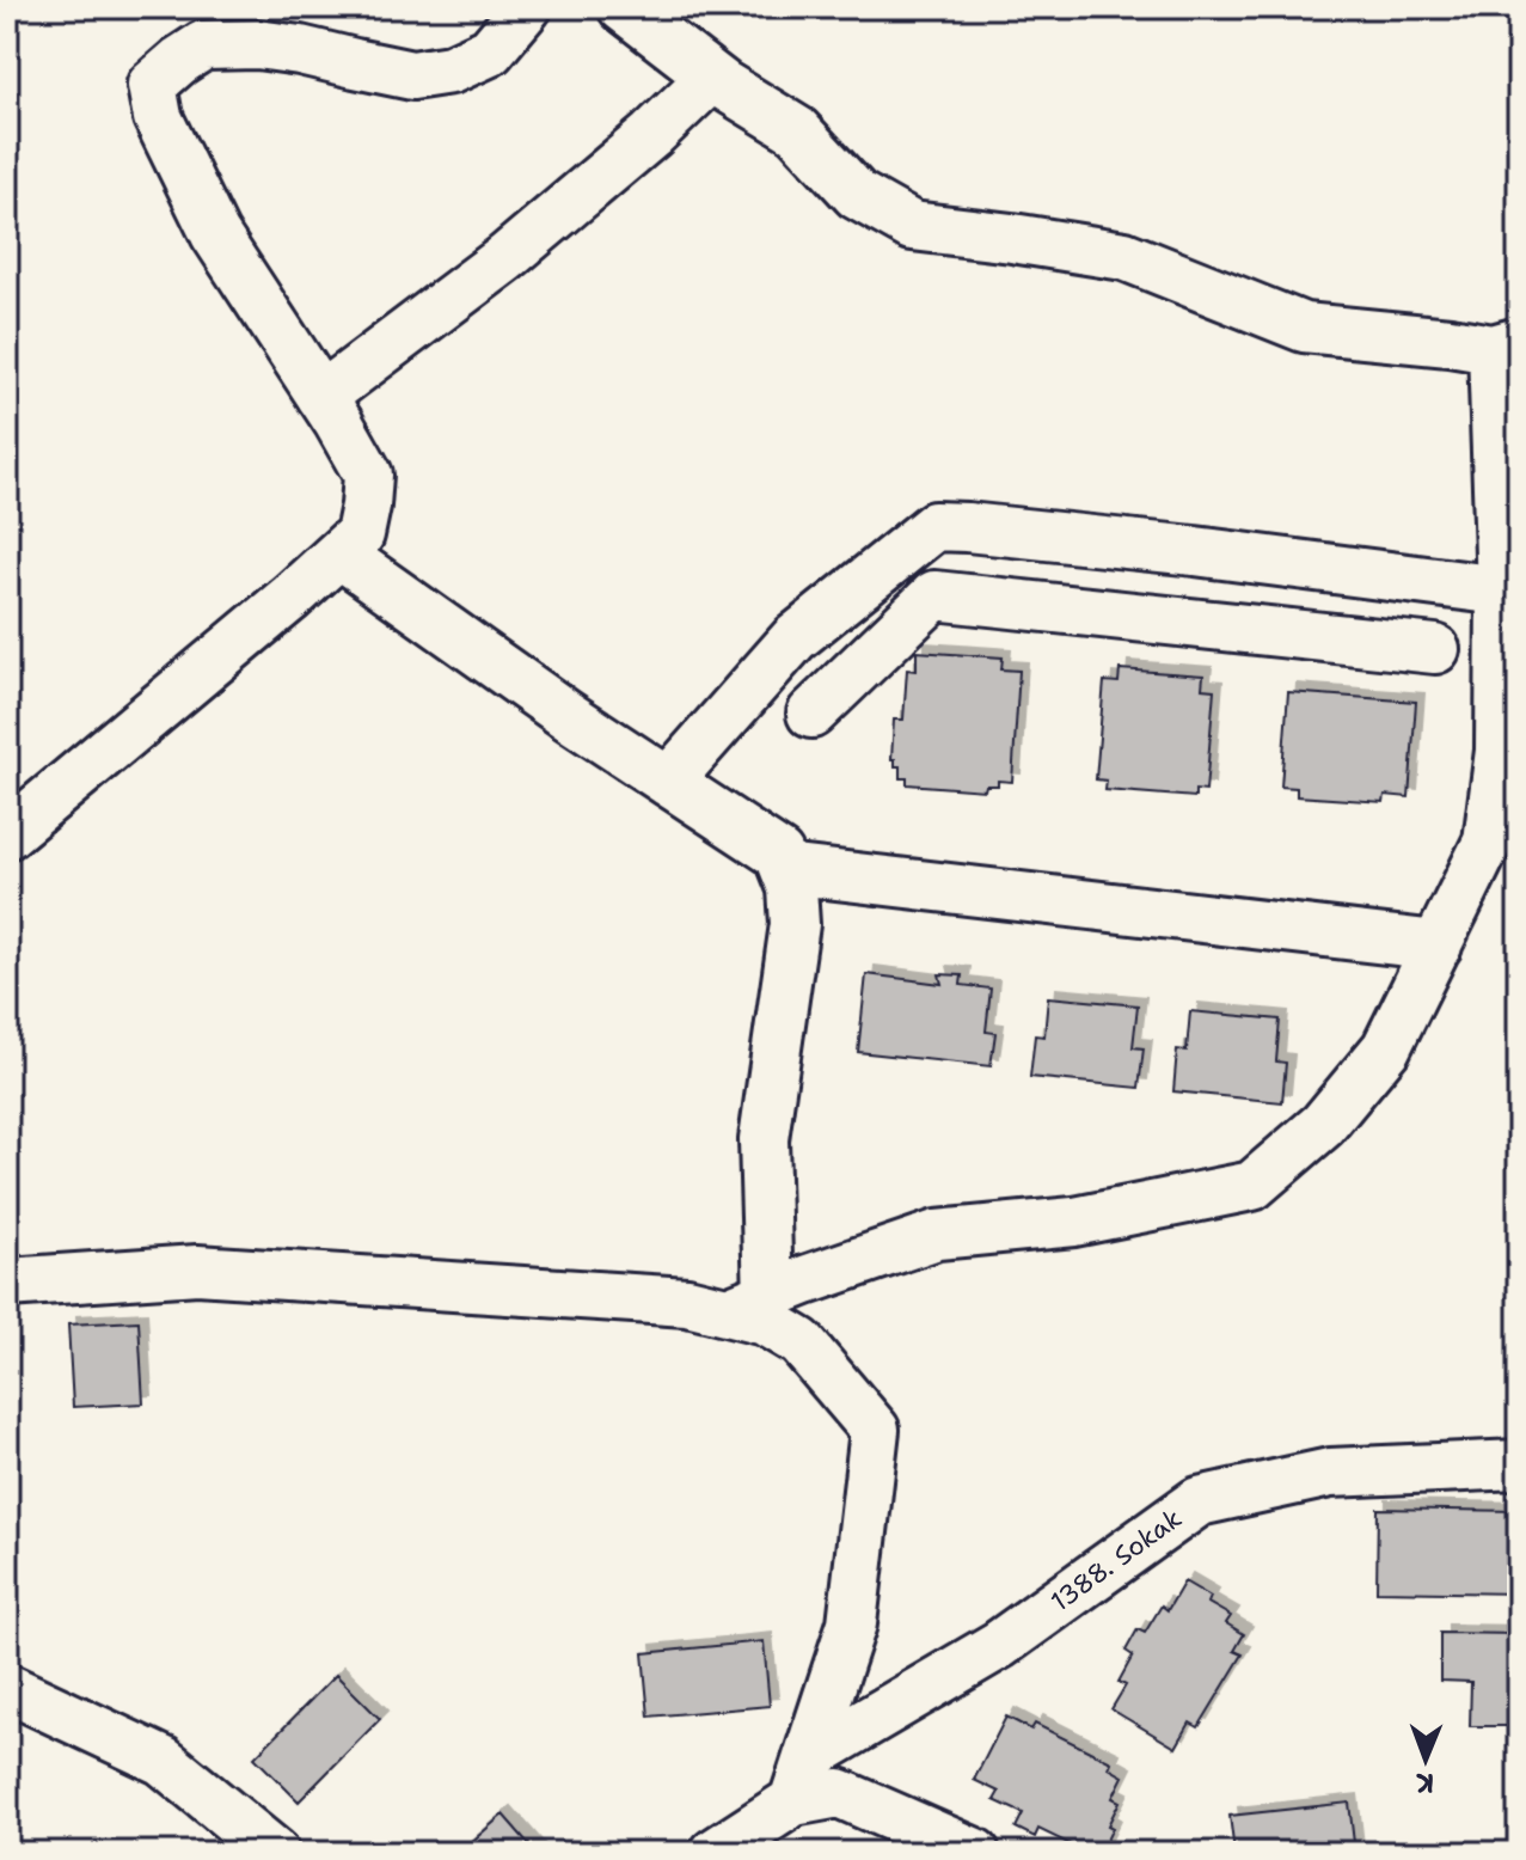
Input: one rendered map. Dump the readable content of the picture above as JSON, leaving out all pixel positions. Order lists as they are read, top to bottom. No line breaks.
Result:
{"streets":{"street":["1388. Sokak"]},"north":"bottom"}
